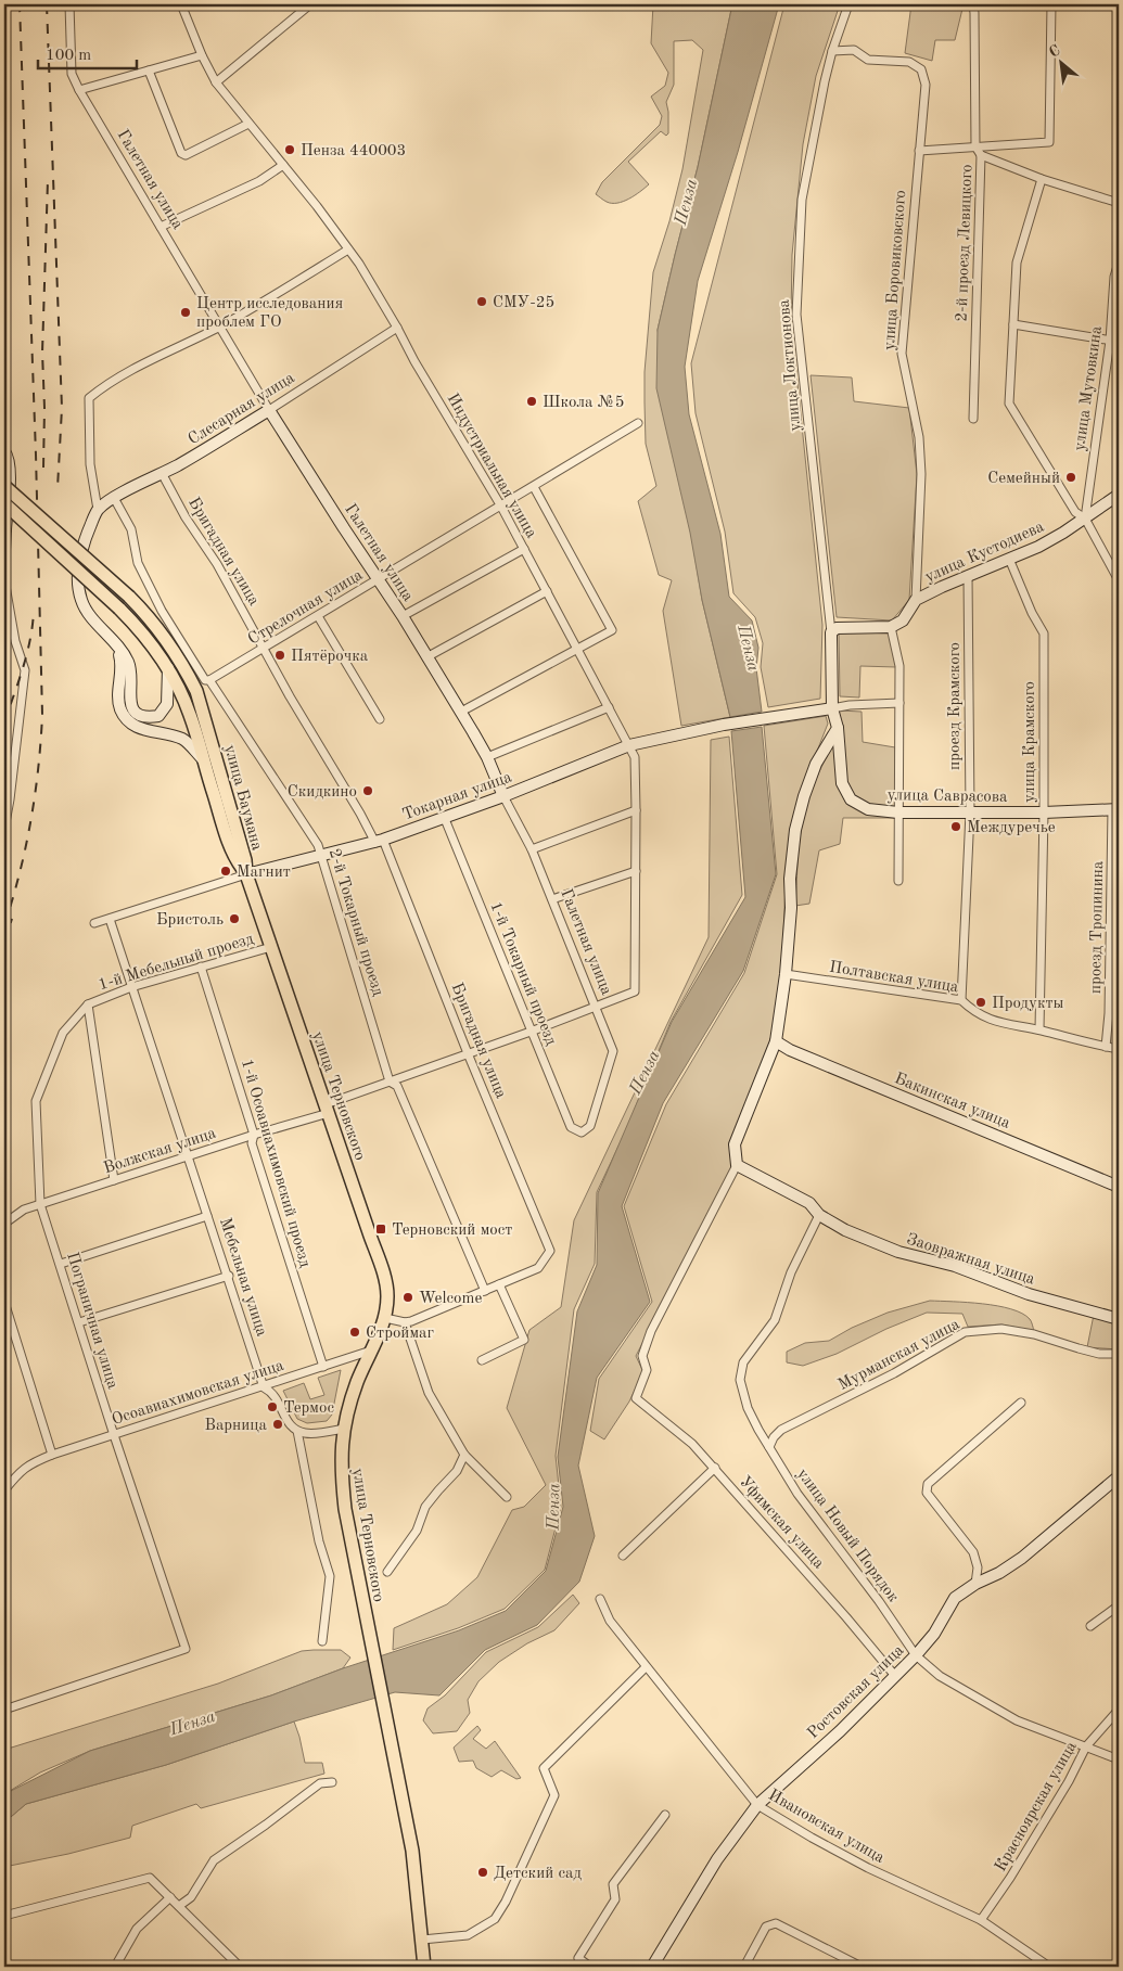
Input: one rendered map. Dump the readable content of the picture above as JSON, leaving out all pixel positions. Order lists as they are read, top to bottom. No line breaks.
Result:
{"streets":{"main road":["улица Баумана","улица Терновского"],"street":["Галетная улица","2-й проезд Левицкого","улица Боровиковского","улица Локтионова","улица Мутовкина","Слесарная улица","Индустриальная улица","Бригадная улица","улица Кустодиева","Стрелочная улица","проезд Крамского","улица Крамского","Токарная улица","улица Саврасова","2-й Токарный проезд","проезд Тропинина","1-й Мебельный проезд","1-й Токарный проезд","Полтавская улица","Бакинская улица","Волжская улица","1-й Осоавиахимовский проезд","Заовражная улица","Мебельная улица","Пограничная улица","Мурманская улица","Осоавиахимовская улица","Уфимская улица","улица Новый Порядок","Ростовская улица","Красноярская улица","Ивановская улица"]},"crossings":[["Галетная улица","Слесарная улица"],["Галетная улица","Стрелочная улица"],["Галетная улица","Токарная улица"],["Галетная улица","1-й Токарный проезд"],["Галетная улица","Волжская улица"],["улица Боровиковского","улица Локтионова"],["улица Боровиковского","улица Кустодиева"],["улица Локтионова","улица Саврасова"],["улица Мутовкина","улица Кустодиева"],["Слесарная улица","Индустриальная улица"],["Слесарная улица","Бригадная улица"],["Слесарная улица","2-й Токарный проезд"],["Индустриальная улица","Стрелочная улица"],["Индустриальная улица","Токарная улица"],["Индустриальная улица","Волжская улица"],["Бригадная улица","Стрелочная улица"],["Бригадная улица","Токарная улица"],["Бригадная улица","Волжская улица"],["улица Кустодиева","проезд Крамского"],["улица Кустодиева","улица Крамского"],["Стрелочная улица","2-й Токарный проезд"],["проезд Крамского","улица Саврасова"],["проезд Крамского","Полтавская улица"],["улица Крамского","улица Саврасова"],["улица Крамского","Полтавская улица"],["Токарная улица","улица Саврасова"],["Токарная улица","улица Баумана"],["Токарная улица","2-й Токарный проезд"],["Токарная улица","1-й Токарный проезд"],["Токарная улица","улица Терновского"],["Токарная улица","Мебельная улица"],["улица Саврасова","проезд Тропинина"],["улица Баумана","улица Терновского"],["2-й Токарный проезд","Волжская улица"],["проезд Тропинина","Полтавская улица"],["1-й Мебельный проезд","улица Терновского"],["1-й Мебельный проезд","1-й Осоавиахимовский проезд"],["1-й Мебельный проезд","Мебельная улица"],["1-й Мебельный проезд","Пограничная улица"],["1-й Токарный проезд","Волжская улица"],["улица Терновского","Волжская улица"],["улица Терновского","Осоавиахимовская улица"],["Волжская улица","1-й Осоавиахимовский проезд"],["Волжская улица","Мебельная улица"],["Волжская улица","Пограничная улица"],["1-й Осоавиахимовский проезд","Осоавиахимовская улица"],["Заовражная улица","Уфимская улица"],["Заовражная улица","улица Новый Порядок"],["Мебельная улица","Осоавиахимовская улица"],["Пограничная улица","Осоавиахимовская улица"],["Мурманская улица","улица Новый Порядок"],["Уфимская улица","Ростовская улица"],["улица Новый Порядок","Ростовская улица"],["улица Новый Порядок","Красноярская улица"],["Ростовская улица","Ивановская улица"],["Красноярская улица","Ивановская улица"]],"water":["Пенза"],"places":{"other":["Пенза 440003","СМУ-25","Центр исследования проблем ГО","Школа №5","Семейный","Пятёрочка","Скидкино","Междуречье","Магнит","Бристоль","Продукты","Welcome","Строймаг","Термос","Варница","Детский сад"],"transit":["Терновский мост"]},"scale_bar":"100 m","north":"top left"}
